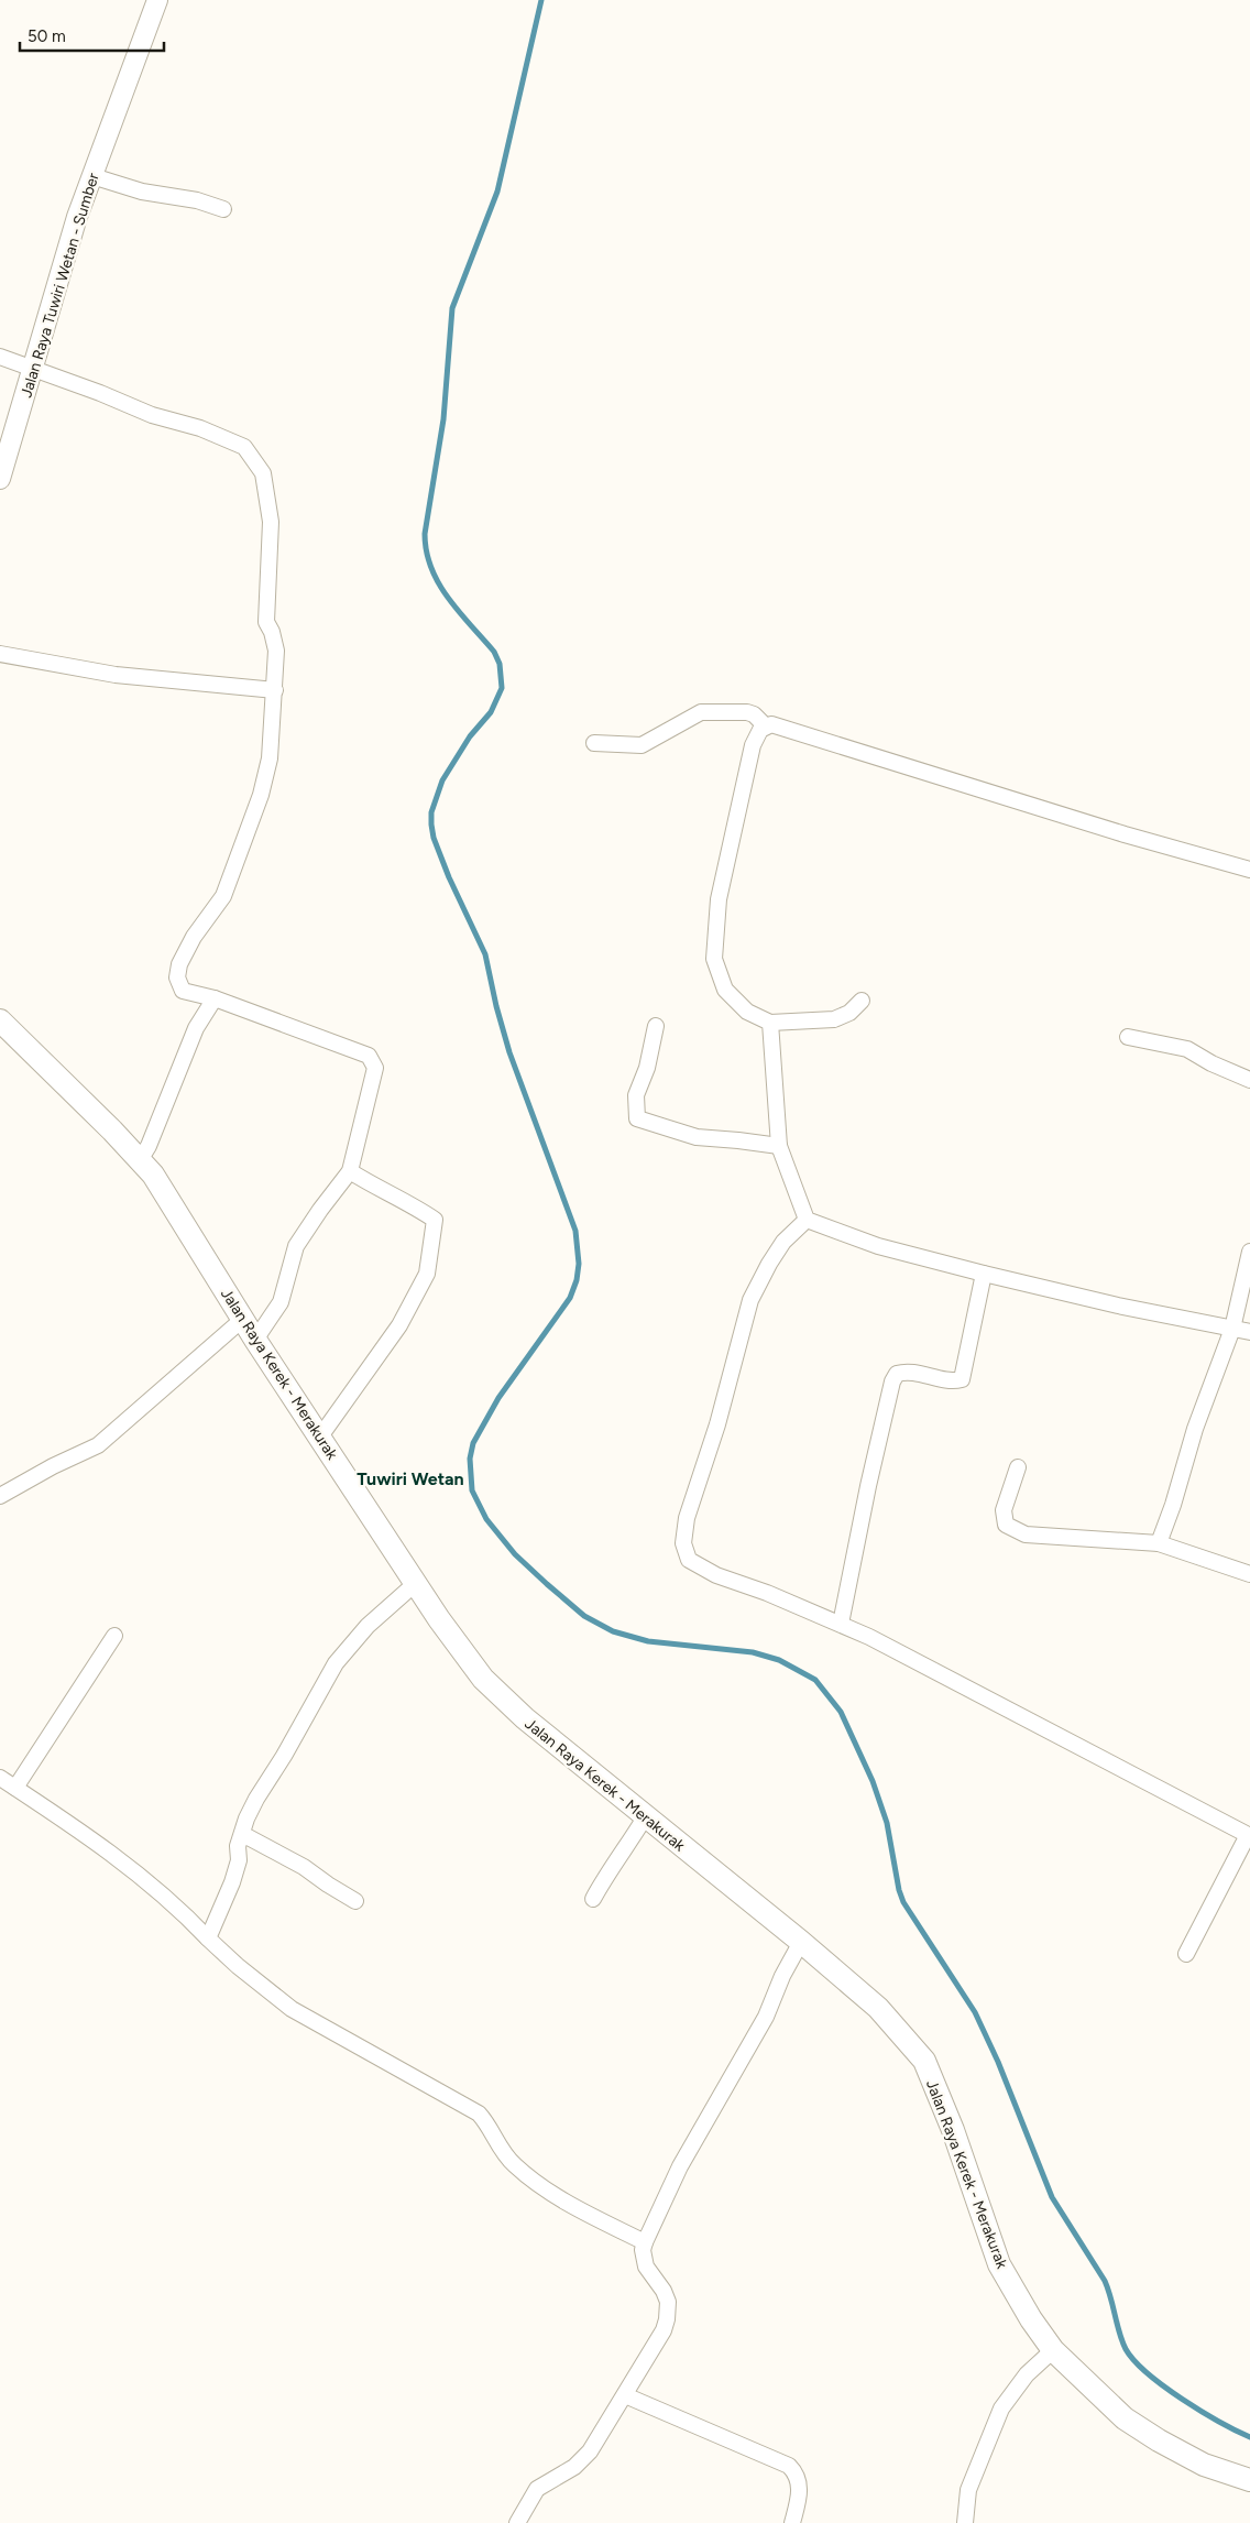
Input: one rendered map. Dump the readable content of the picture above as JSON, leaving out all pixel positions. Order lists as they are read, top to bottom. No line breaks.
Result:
{"streets":{"main road":["Jalan Raya Kerek - Merakurak"],"street":["Jalan Raya Tuwiri Wetan - Sumber"]},"districts":["Tuwiri Wetan"],"scale_bar":"50 m"}
